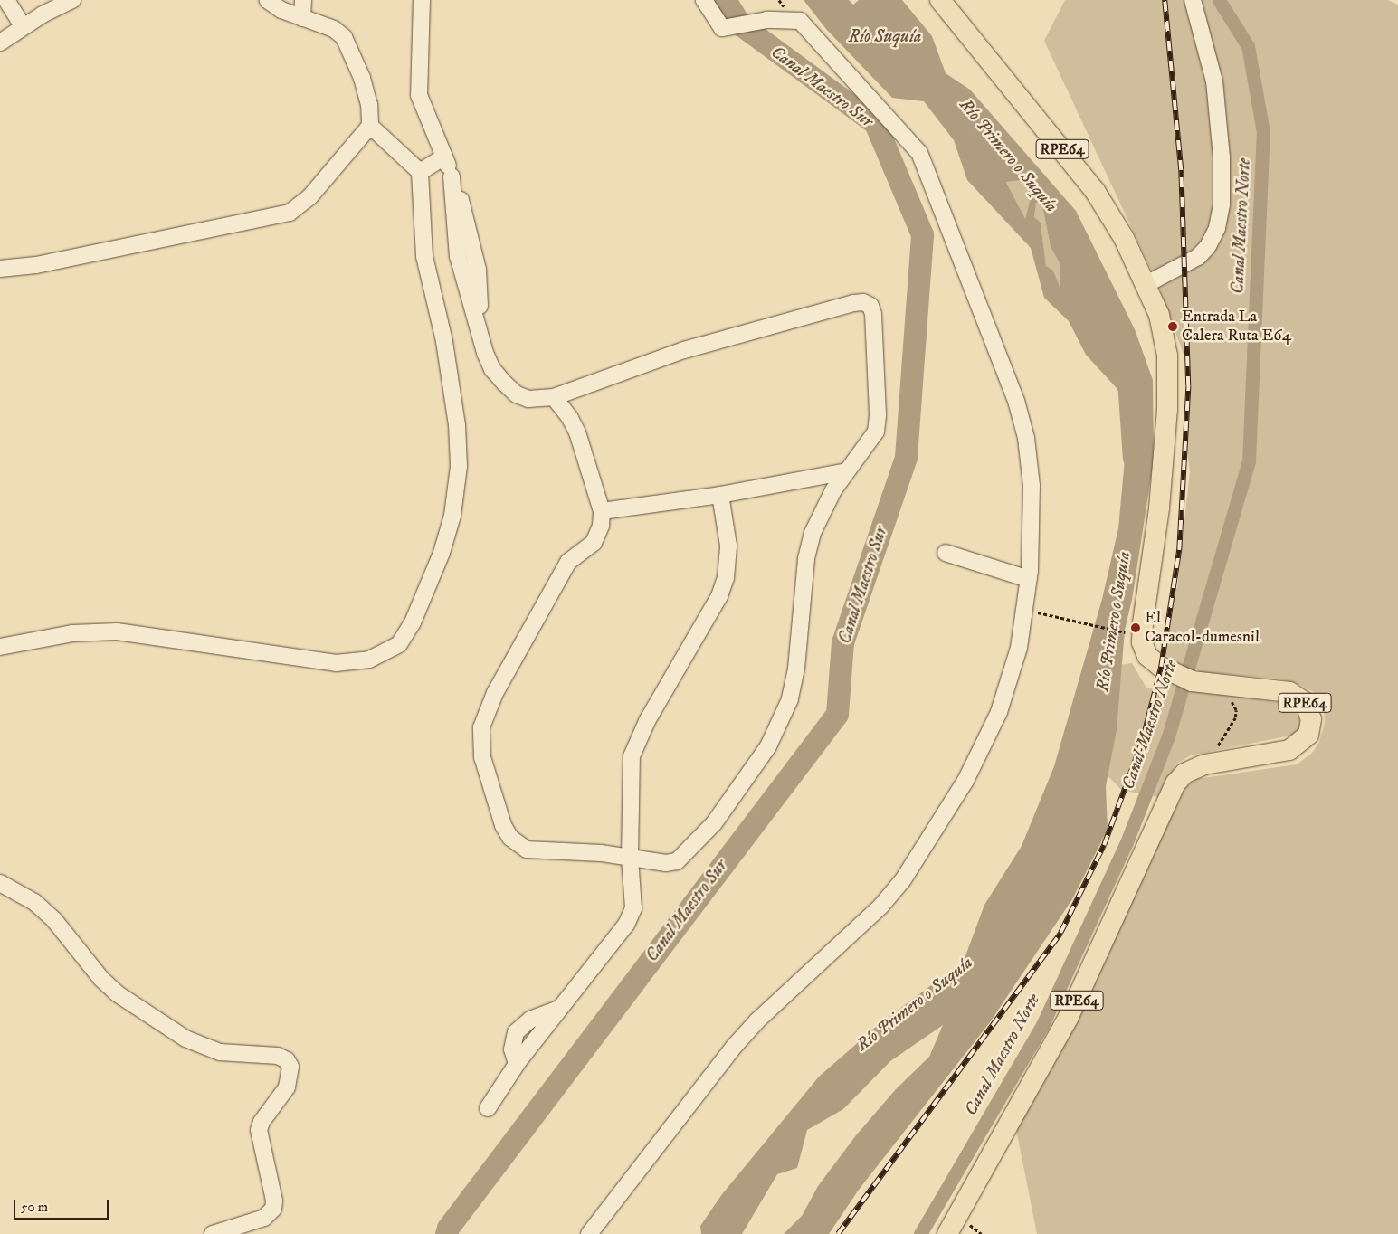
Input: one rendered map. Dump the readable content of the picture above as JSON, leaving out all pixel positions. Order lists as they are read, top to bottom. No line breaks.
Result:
{"streets":{"main road":["RPE64"]},"water":["Río Suquía","Canal Maestro Sur","Río Primero o Suquía","Canal Maestro Norte"],"places":["Entrada La Calera Ruta E64","El Caracol-dumesnil"],"scale_bar":"50 m"}
